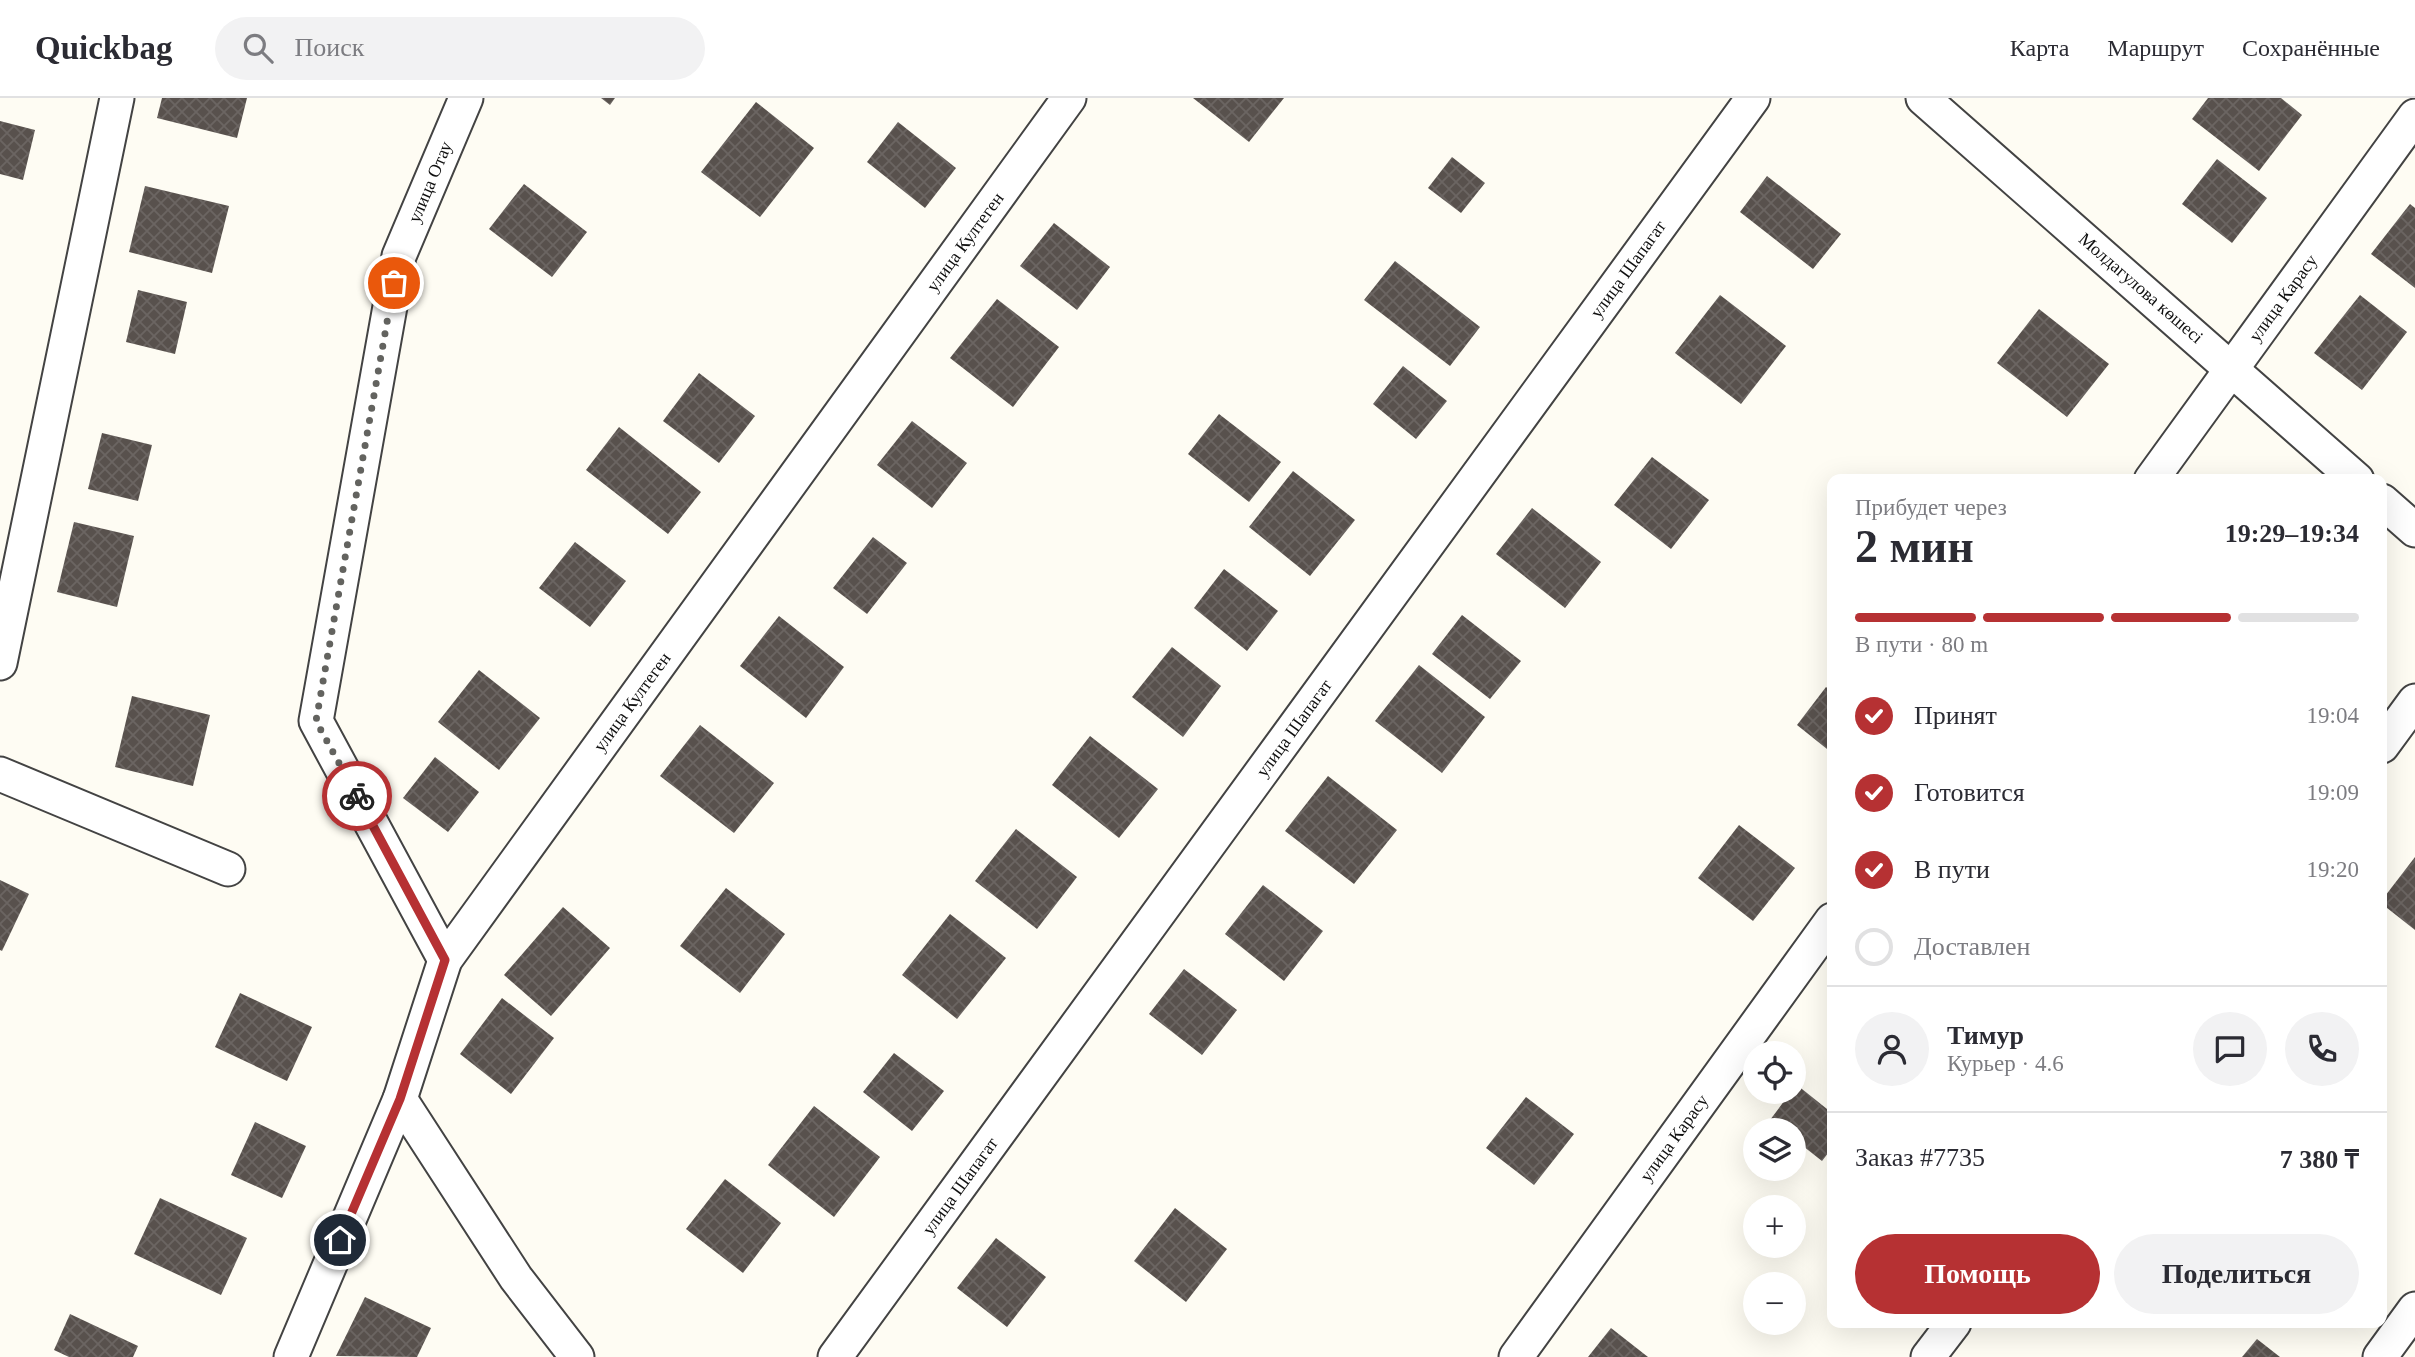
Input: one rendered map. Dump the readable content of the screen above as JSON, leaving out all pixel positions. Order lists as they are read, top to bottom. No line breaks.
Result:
{"streets":{"street":["улица Отау","улица Култеген","улица Шапагат","Молдагулова көшесі","улица Карасу"]},"crossings":[["улица Отау","улица Култеген"],["Молдагулова көшесі","улица Карасу"]],"page":{"header":"Quickbag","search":"Поиск","nav":["Карта","Маршрут","Сохранённые"],"heading":["2 мин","Прибудет через","19:29–19:34"],"panel":["Тимур","Курьер · 4.6","Заказ #7735","7 380 ₸"],"bar":"В пути · 80 m","list":[["Принят","19:04"],["Готовится","19:09"],["В пути","19:20"],"Доставлен"],"map_buttons":["+","−"],"buttons":["Помощь","Поделиться"]}}
